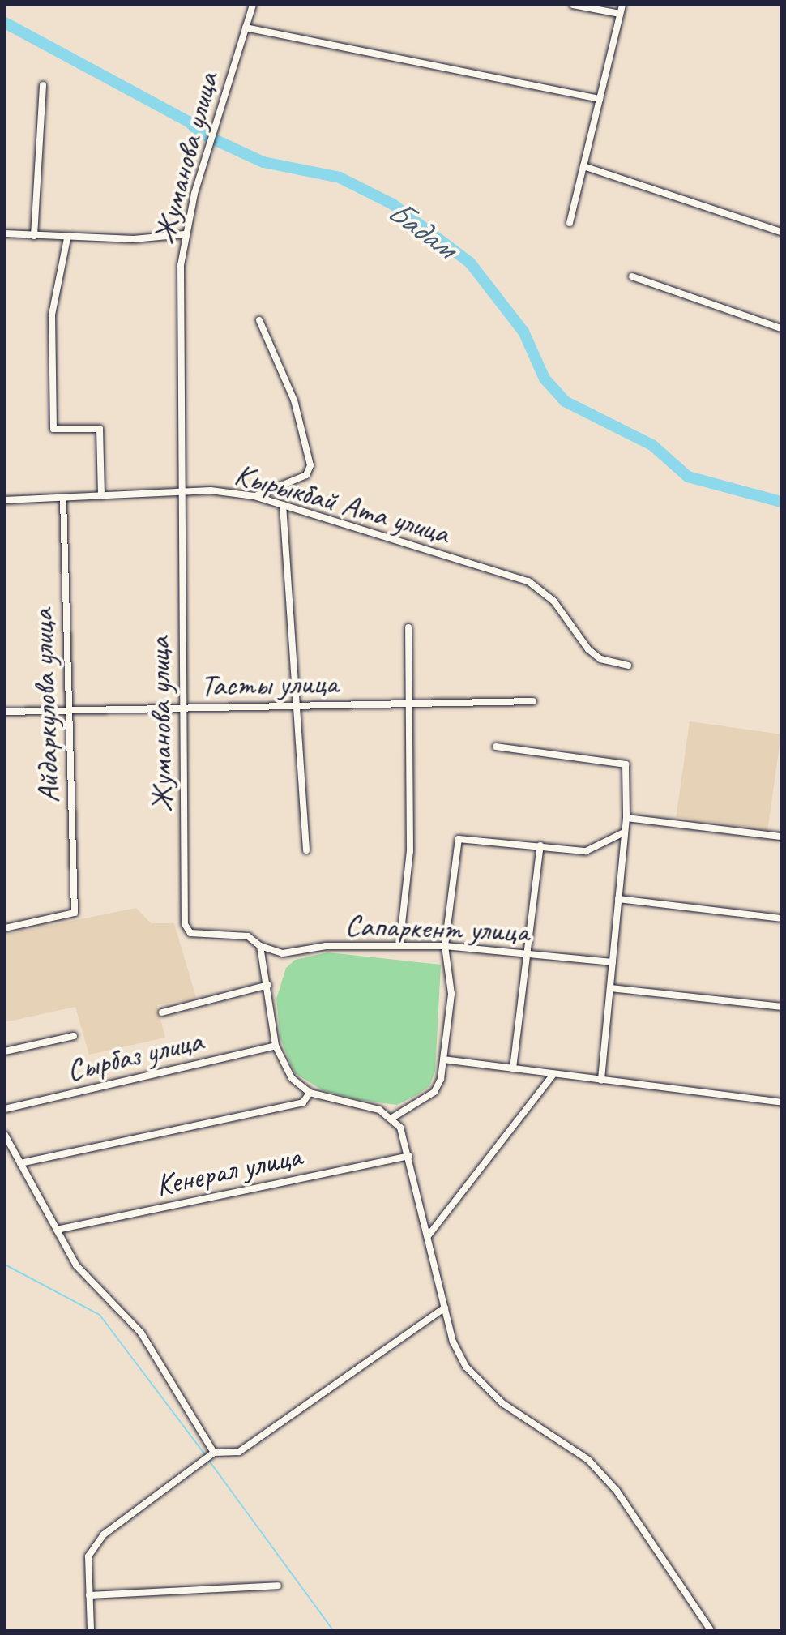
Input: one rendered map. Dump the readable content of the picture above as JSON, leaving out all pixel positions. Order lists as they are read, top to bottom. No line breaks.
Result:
{"streets":{"street":["Жуманова улица","Кырыкбай Ата улица","Тасты улица","Айдаркулова улица","Сапаркент улица","Сырбаз улица","Кенерал улица"]},"crossings":[["Жуманова улица","Кырыкбай Ата улица"],["Жуманова улица","Тасты улица"],["Жуманова улица","Сапаркент улица"],["Кырыкбай Ата улица","Айдаркулова улица"],["Тасты улица","Айдаркулова улица"]],"water":["Бадам"]}
